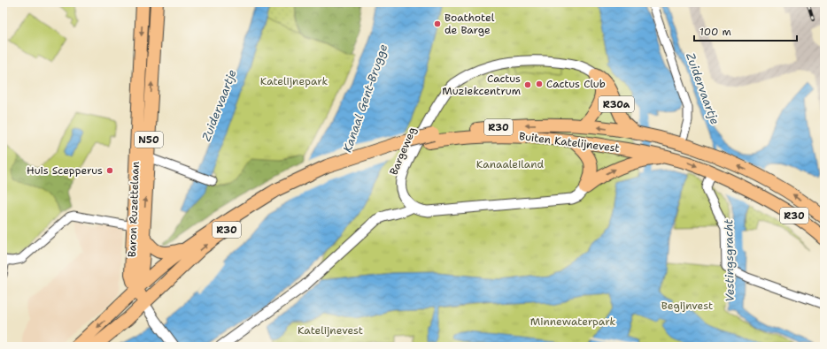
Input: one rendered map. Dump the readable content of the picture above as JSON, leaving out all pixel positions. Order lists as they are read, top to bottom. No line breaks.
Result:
{"streets":{"main road":["R30a","R30","N50","Buiten Katelijnevest","Baron Ruzettelaan"],"street":["Bargeweg"]},"crossings":[["R30a","Buiten Katelijnevest"],["R30a","Bargeweg"],["R30","Buiten Katelijnevest"],["R30","Baron Ruzettelaan"],["Buiten Katelijnevest","Baron Ruzettelaan"]],"water":["Zuidervaartje","Kanaal Gent-Brugge","Vestingsgracht"],"parks":["Katelijnepark","Kanaaleiland","Begijnvest","Minnewaterpark","Katelijnevest"],"places":["Boathotel de Barge","Cactus Club","Cactus Muziekcentrum","Huis Scepperus"],"scale_bar":"100 m"}
